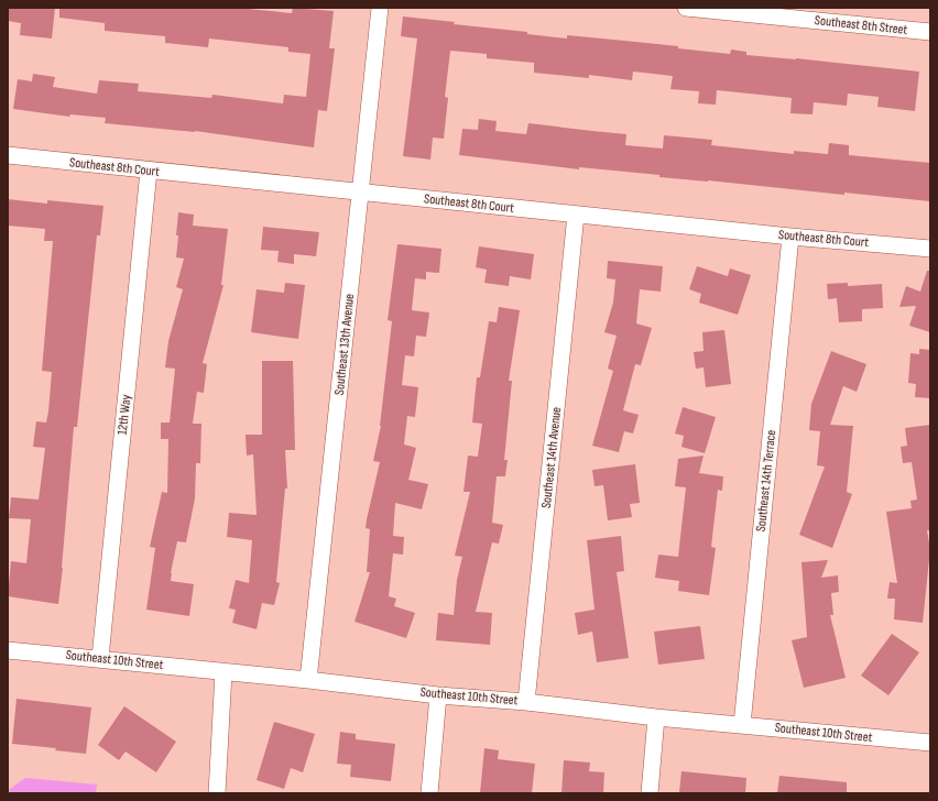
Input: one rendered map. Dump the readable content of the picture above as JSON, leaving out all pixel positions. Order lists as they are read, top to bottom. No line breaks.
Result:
{"streets":{"street":["Southeast 8th Street","Southeast 8th Court","Southeast 13th Avenue","12th Way","Southeast 14th Avenue","Southeast 14th Terrace","Southeast 10th Street"]},"crossings":[["Southeast 8th Court","Southeast 13th Avenue"],["Southeast 8th Court","12th Way"],["Southeast 8th Court","Southeast 14th Avenue"],["Southeast 8th Court","Southeast 14th Terrace"],["Southeast 13th Avenue","Southeast 10th Street"],["12th Way","Southeast 10th Street"],["Southeast 14th Avenue","Southeast 10th Street"],["Southeast 14th Terrace","Southeast 10th Street"]]}
